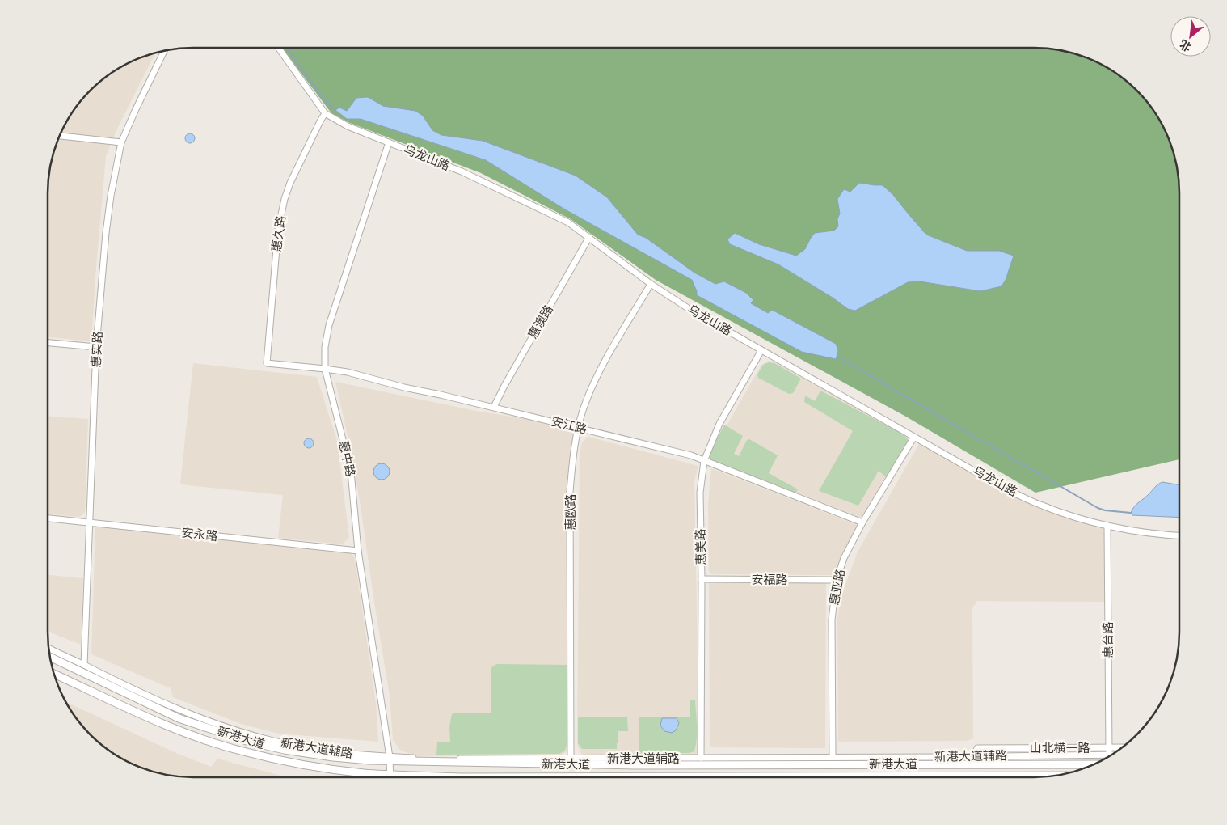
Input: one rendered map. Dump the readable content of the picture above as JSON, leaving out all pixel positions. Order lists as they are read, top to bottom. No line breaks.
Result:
{"streets":{"main road":["新港大道"],"street":["乌龙山路","惠久路","惠澳路","惠实路","安江路","惠中路","惠欧路","安永路","惠美路","安福路","惠亚路","惠台路","新港大道辅路","山北横一路"]},"crossings":[["乌龙山路","惠久路"],["乌龙山路","惠澳路"],["乌龙山路","惠中路"],["乌龙山路","惠欧路"],["乌龙山路","惠美路"],["乌龙山路","惠亚路"],["乌龙山路","惠台路"],["惠久路","安江路"],["惠澳路","安江路"],["惠实路","安永路"],["惠实路","新港大道辅路"],["安江路","惠中路"],["安江路","惠欧路"],["安江路","惠美路"],["安江路","惠亚路"],["惠中路","安永路"],["惠中路","新港大道"],["惠中路","新港大道辅路"],["惠欧路","新港大道辅路"],["惠美路","安福路"],["惠美路","新港大道辅路"],["安福路","惠亚路"],["惠亚路","新港大道辅路"],["惠台路","山北横一路"],["新港大道","新港大道辅路"],["新港大道辅路","山北横一路"]],"north":"bottom left"}
